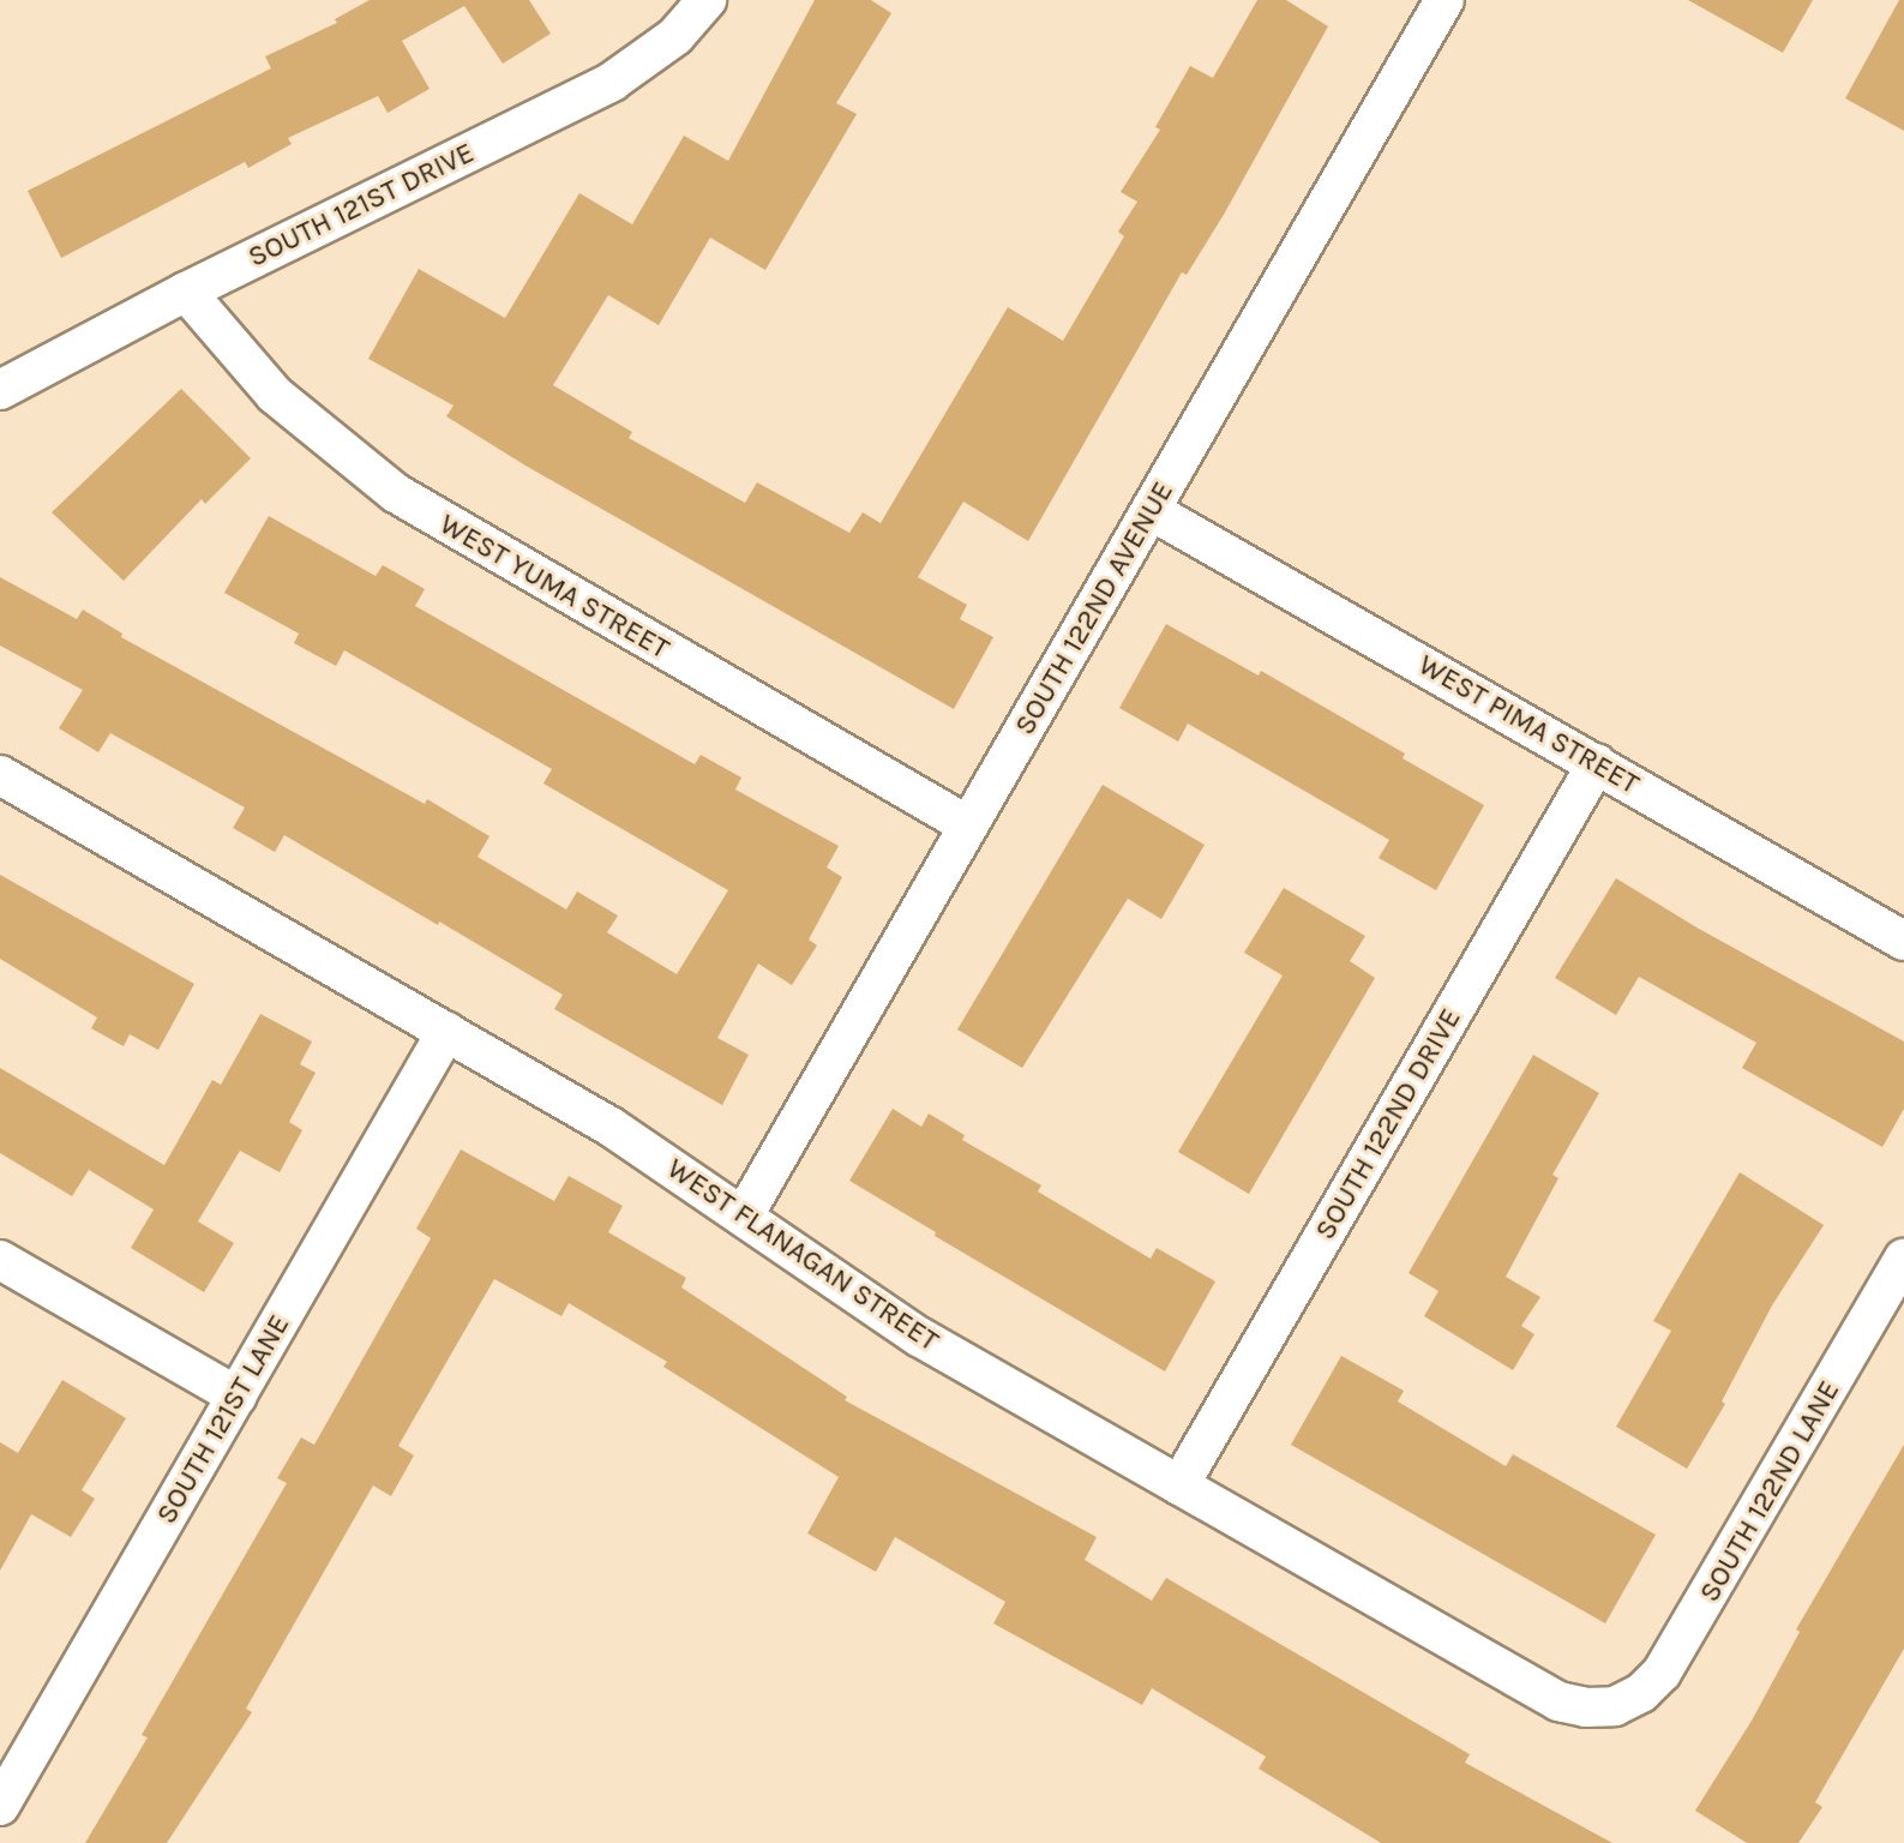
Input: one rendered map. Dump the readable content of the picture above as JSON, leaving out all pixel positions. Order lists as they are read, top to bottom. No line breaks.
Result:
{"streets":{"street":["SOUTH 121ST DRIVE","WEST YUMA STREET","SOUTH 122ND AVENUE","WEST PIMA STREET","SOUTH 122ND DRIVE","WEST FLANAGAN STREET","SOUTH 121ST LANE","SOUTH 122ND LANE"]},"crossings":[["SOUTH 121ST DRIVE","WEST YUMA STREET"],["WEST YUMA STREET","SOUTH 122ND AVENUE"],["SOUTH 122ND AVENUE","WEST PIMA STREET"],["SOUTH 122ND AVENUE","WEST FLANAGAN STREET"],["WEST PIMA STREET","SOUTH 122ND DRIVE"],["SOUTH 122ND DRIVE","WEST FLANAGAN STREET"],["WEST FLANAGAN STREET","SOUTH 121ST LANE"],["WEST FLANAGAN STREET","SOUTH 122ND LANE"]]}
